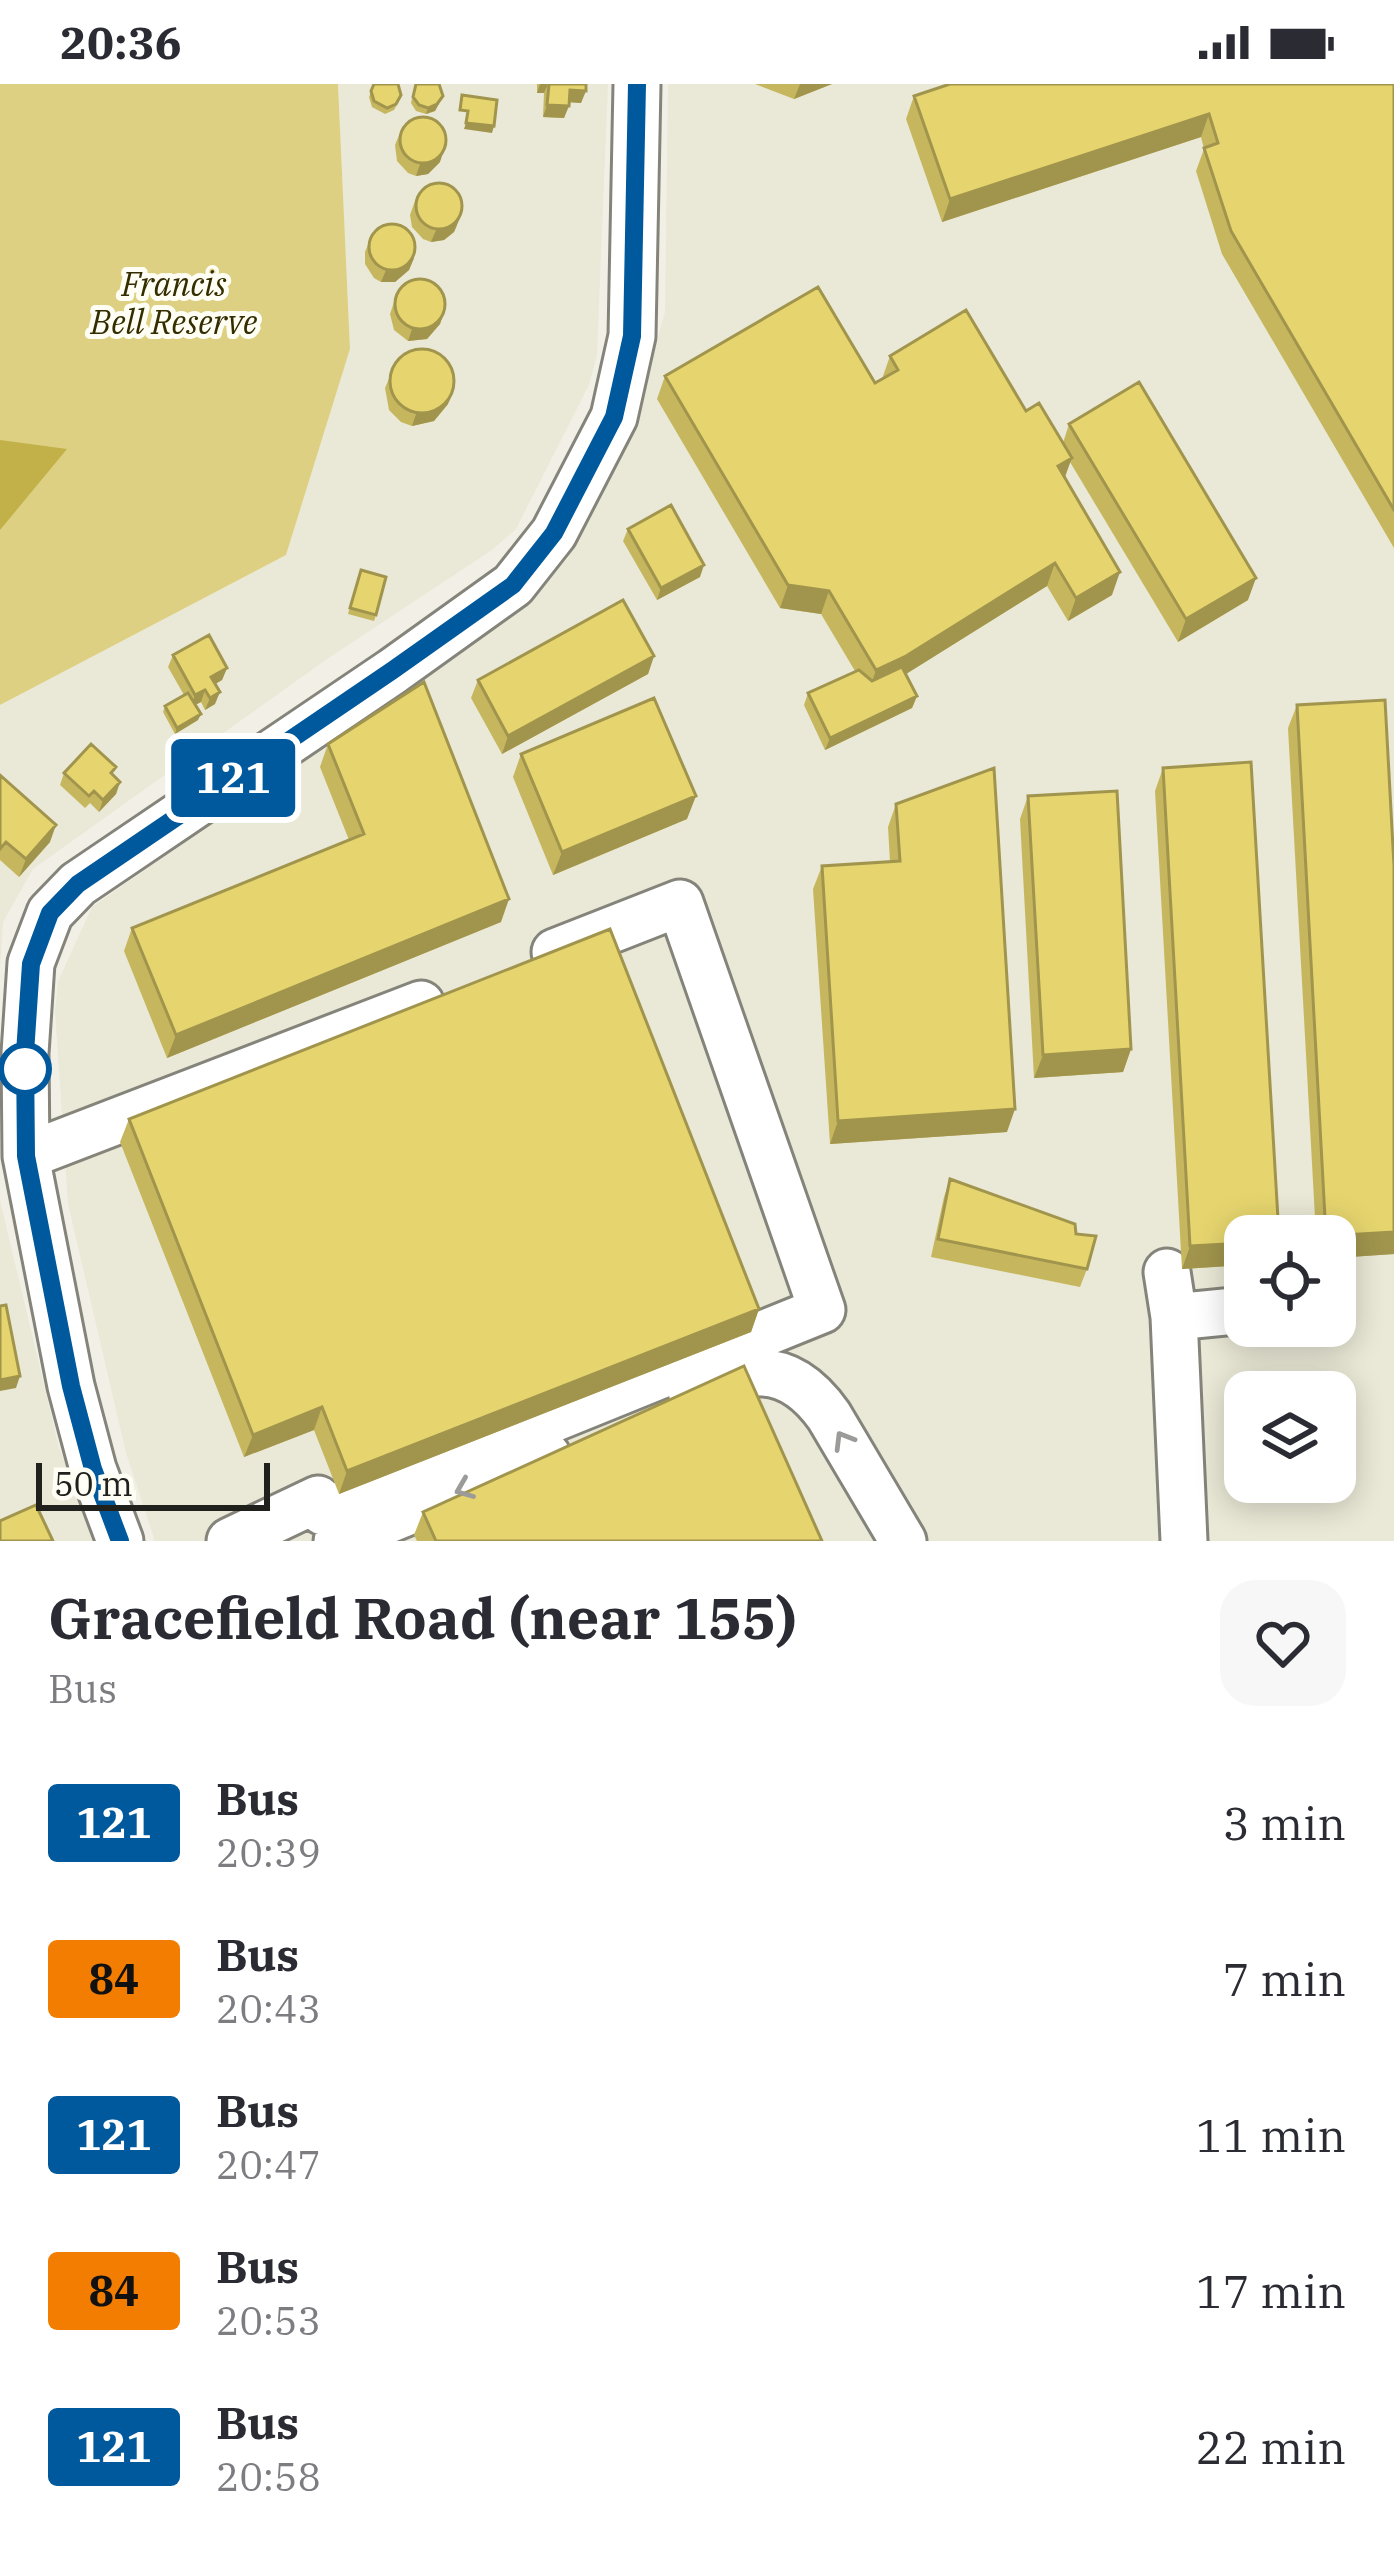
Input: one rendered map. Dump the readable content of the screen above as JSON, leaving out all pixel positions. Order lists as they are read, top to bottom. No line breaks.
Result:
{"parks":["Francis Bell Reserve"],"lines":["bus line 121"],"scale_bar":"50 m","page":{"status":"20:36","on_map":"121","scale":"50 m","heading":["Gracefield Road (near 155)","Bus"],"list":[{"mark":"121","name":"Bus","note":"20:39","value":"3 min"},{"mark":"84","name":"Bus","note":"20:43","value":"7 min"},{"mark":"121","name":"Bus","note":"20:47","value":"11 min"},{"mark":"84","name":"Bus","note":"20:53","value":"17 min"},{"mark":"121","name":"Bus","note":"20:58","value":"22 min"}]}}
